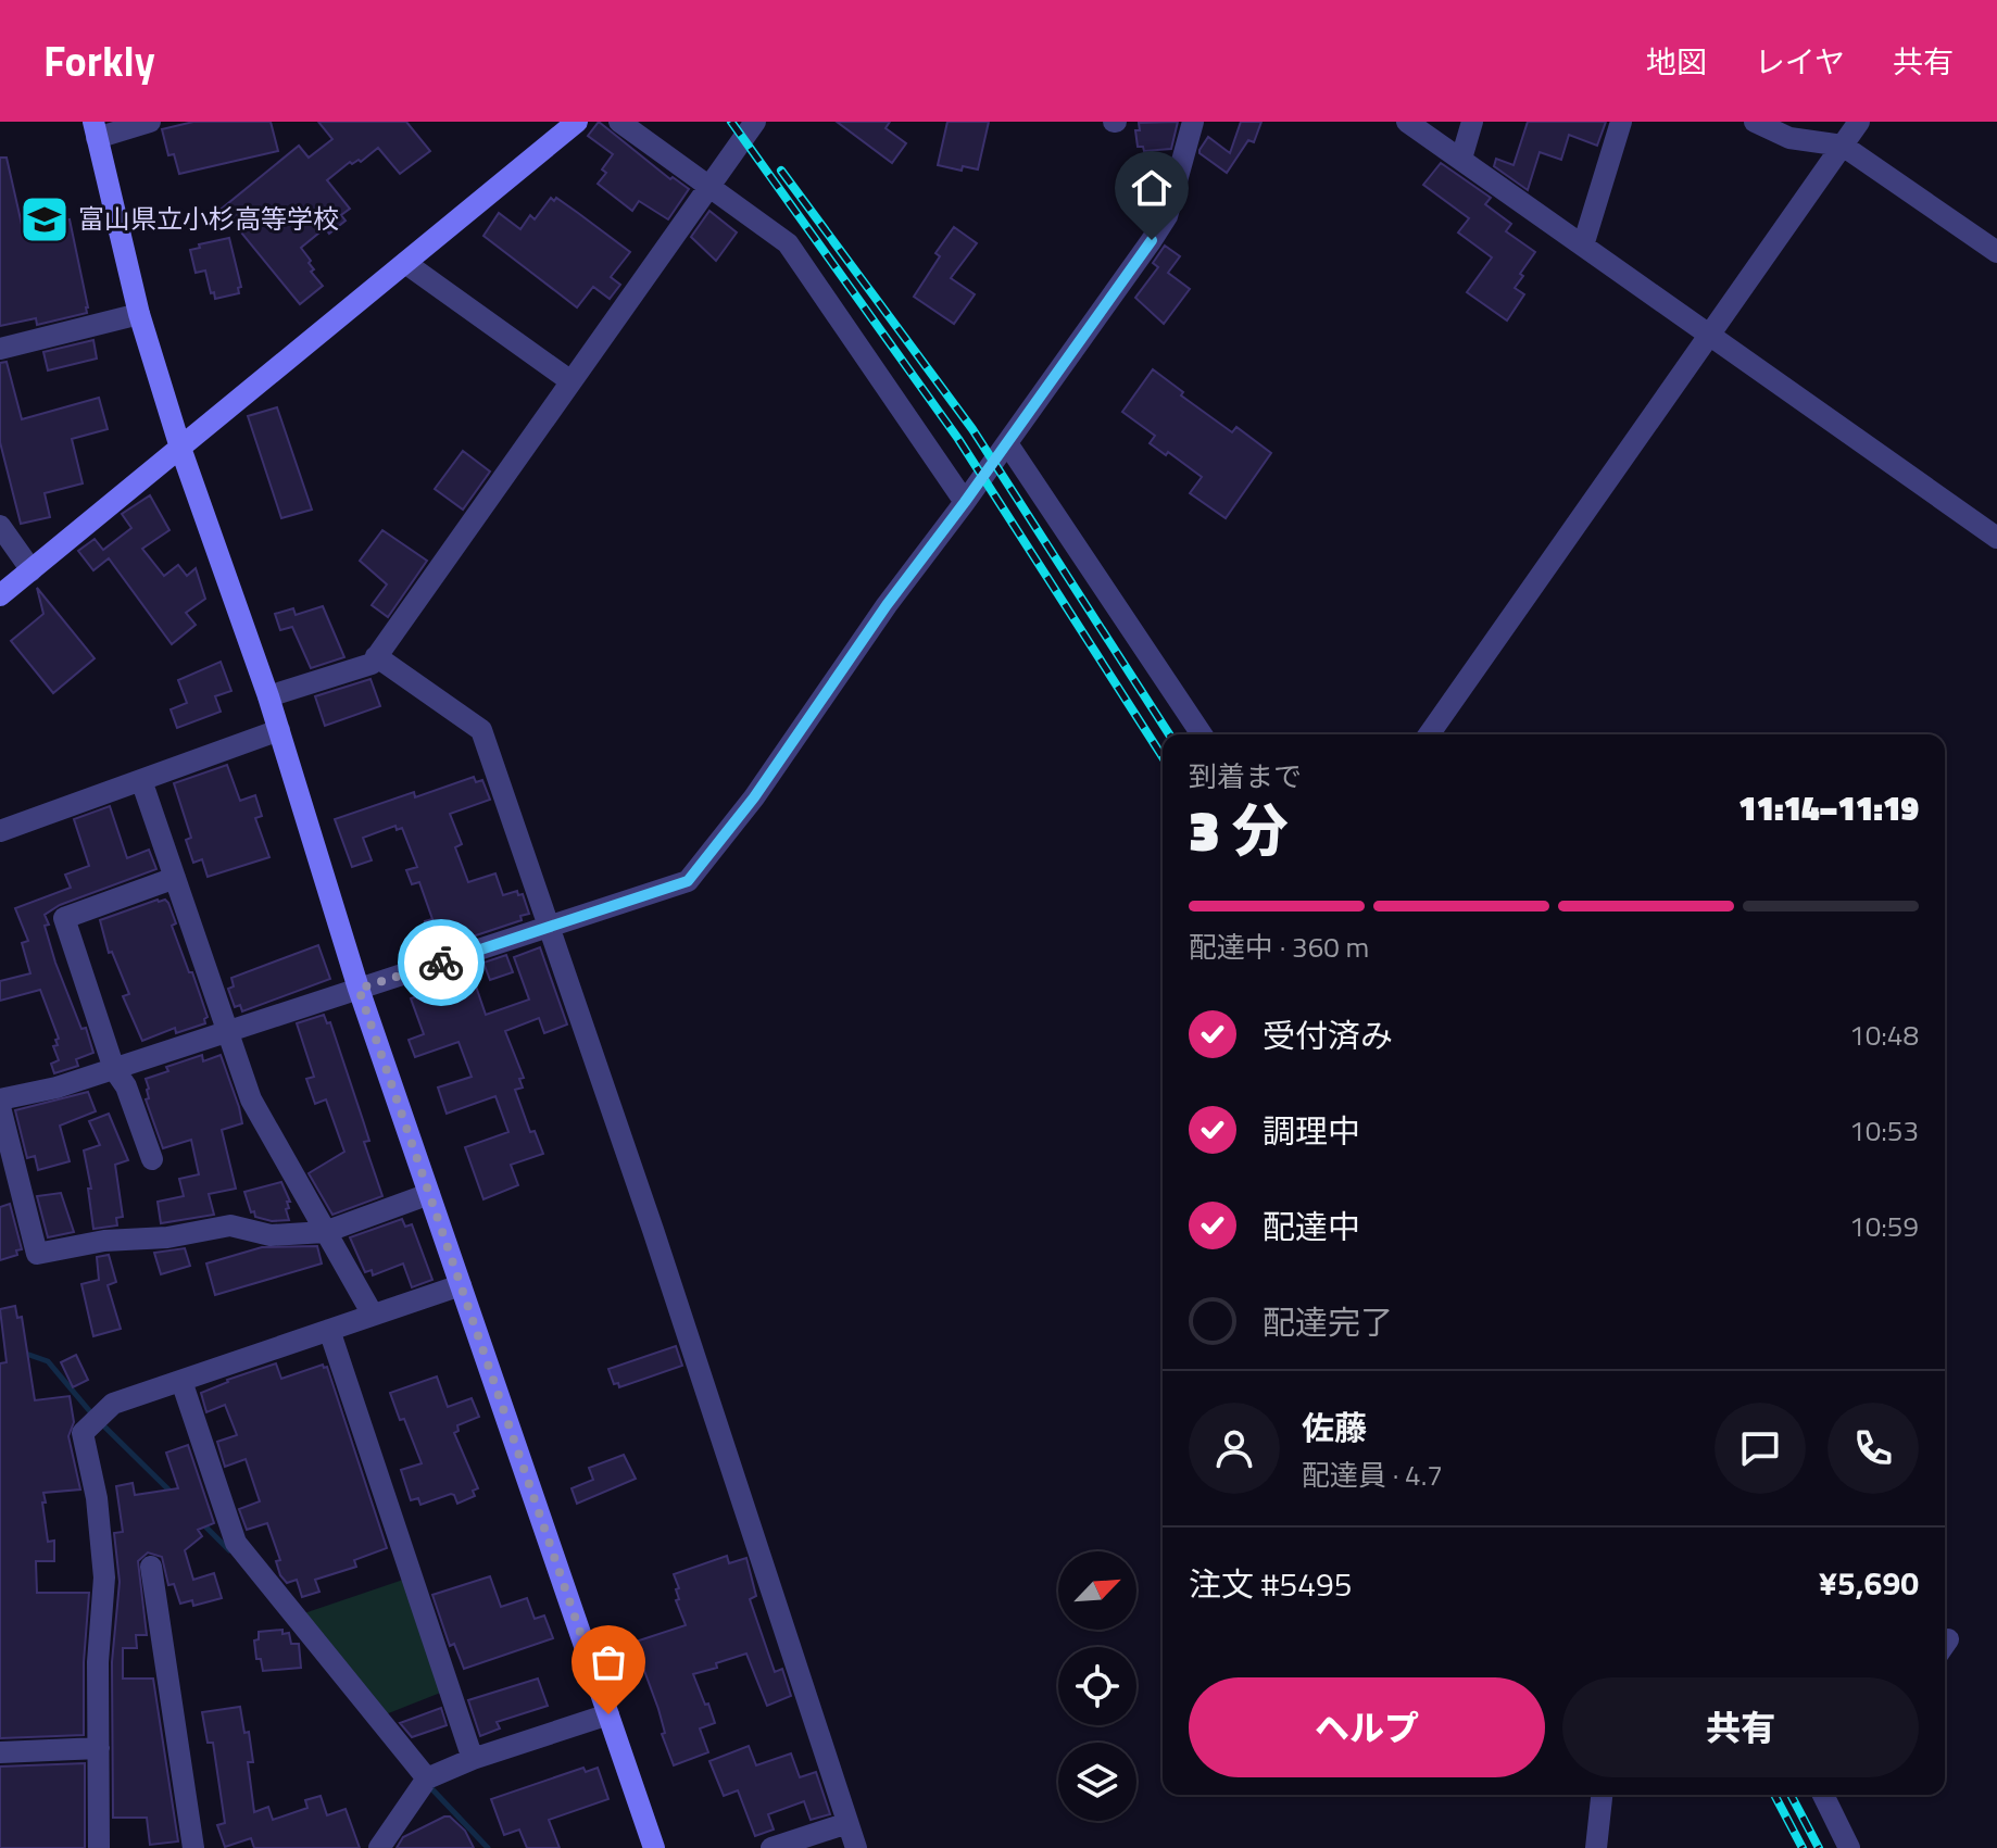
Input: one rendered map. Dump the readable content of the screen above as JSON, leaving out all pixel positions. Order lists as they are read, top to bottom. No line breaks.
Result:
{"places":{"school or university":["富山県立小杉高等学校"]},"north":"top right","page":{"header":"Forkly","nav":["地図","レイヤ","共有"],"heading":["3 分","到着まで","11:14–11:19"],"panel":["佐藤","配達員 · 4.7","注文 #5495","¥5,690"],"bar":"配達中 · 360 m","list":[["受付済み","10:48"],["調理中","10:53"],["配達中","10:59"],"配達完了"],"buttons":["ヘルプ","共有"]}}
